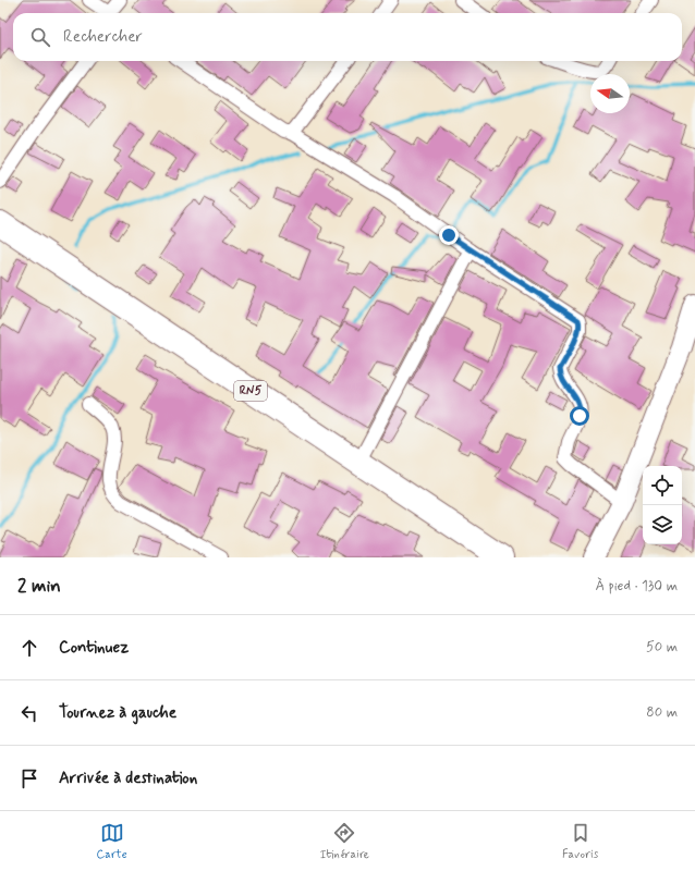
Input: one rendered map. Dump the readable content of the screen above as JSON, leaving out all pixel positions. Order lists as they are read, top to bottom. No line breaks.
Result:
{"streets":{"highway":["RN5"]},"north":"left","page":{"search":"Rechercher","heading":["2 min","À pied · 130 m"],"list":[["Continuez","50 m"],["Tournez à gauche","80 m"],"Arrivée à destination"],"nav":["Carte","Itinéraire","Favoris"]}}
